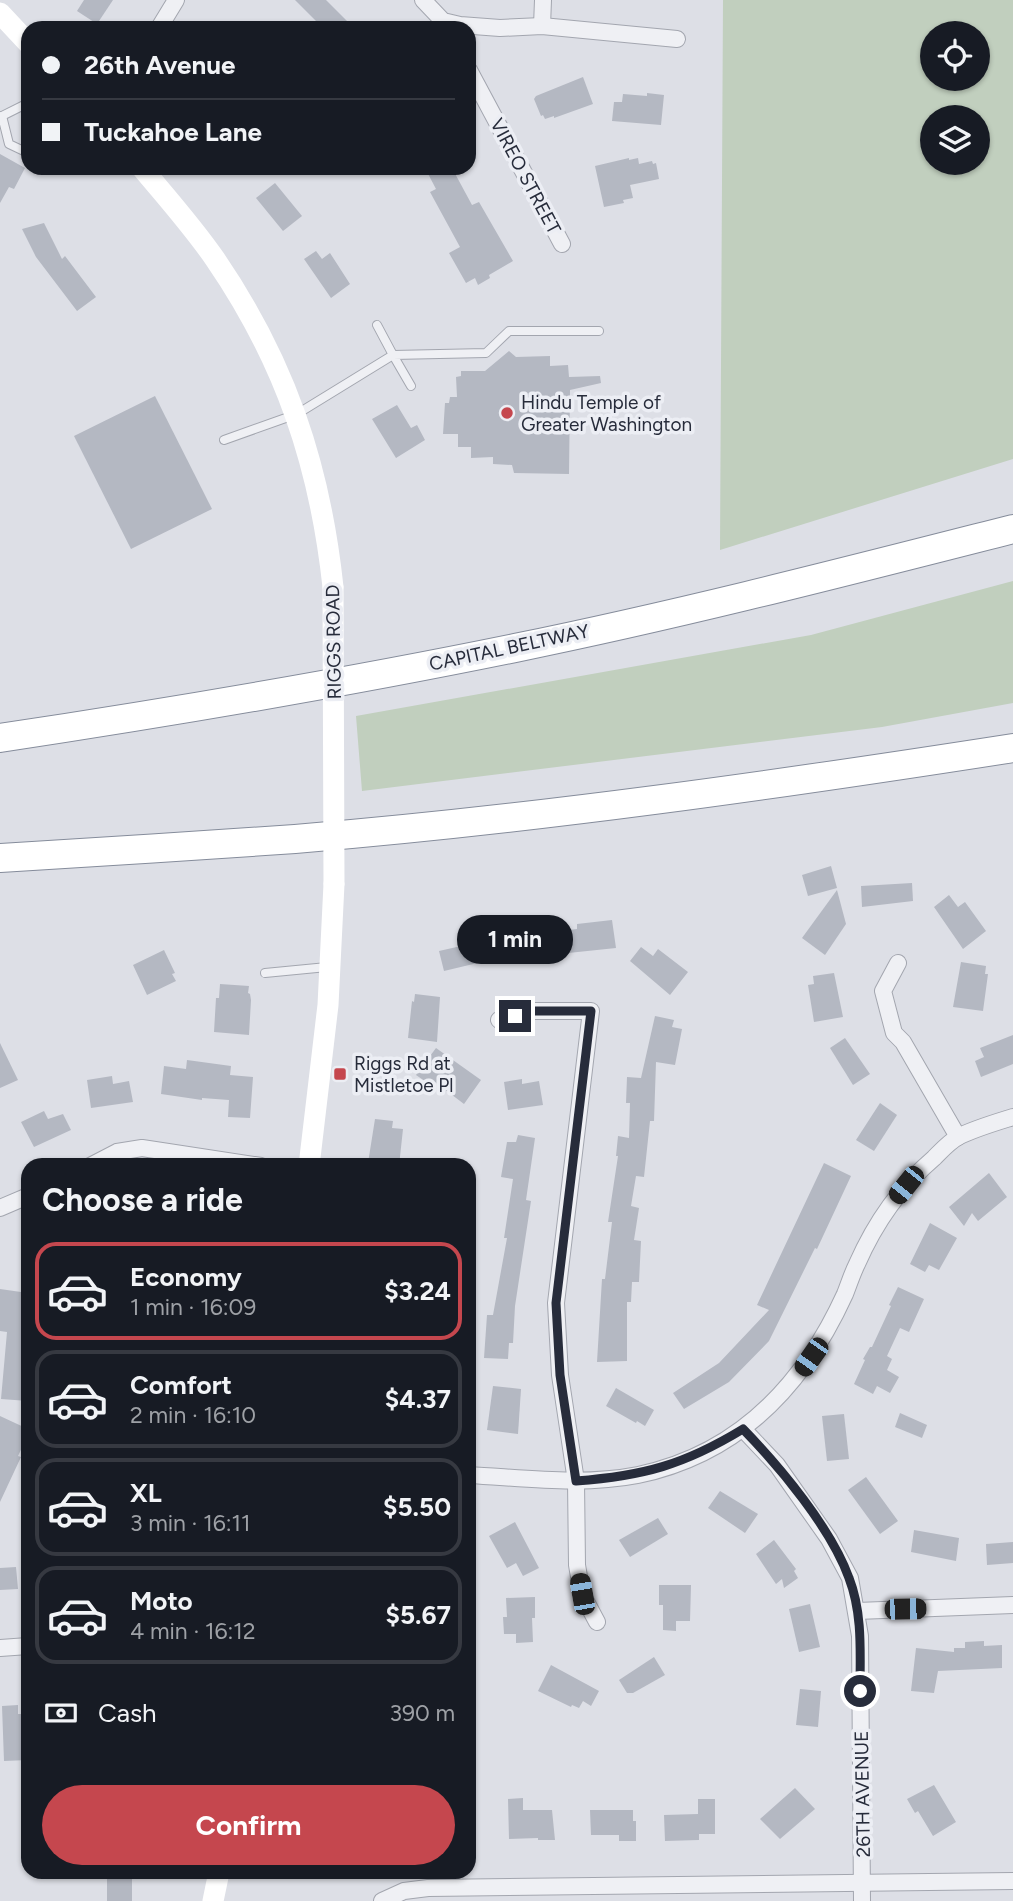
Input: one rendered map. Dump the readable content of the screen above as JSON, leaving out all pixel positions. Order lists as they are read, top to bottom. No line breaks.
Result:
{"streets":{"highway":["CAPITAL BELTWAY"],"main road":["RIGGS ROAD"],"street":["VIREO STREET","26TH AVENUE"]},"places":{"other":["Hindu Temple of Greater Washington"],"transit":["Riggs Rd at Mistletoe Pl"]},"page":{"banner":["26th Avenue","Tuckahoe Lane"],"bubble":"1 min","heading":"Choose a ride","list":[{"name":"Economy","note":"1 min · 16:09","value":"$3.24"},{"name":"Comfort","note":"2 min · 16:10","value":"$4.37"},{"name":"XL","note":"3 min · 16:11","value":"$5.50"},{"name":"Moto","note":"4 min · 16:12","value":"$5.67"}],"pay":["Cash","390 m"],"buttons":"Confirm"}}
